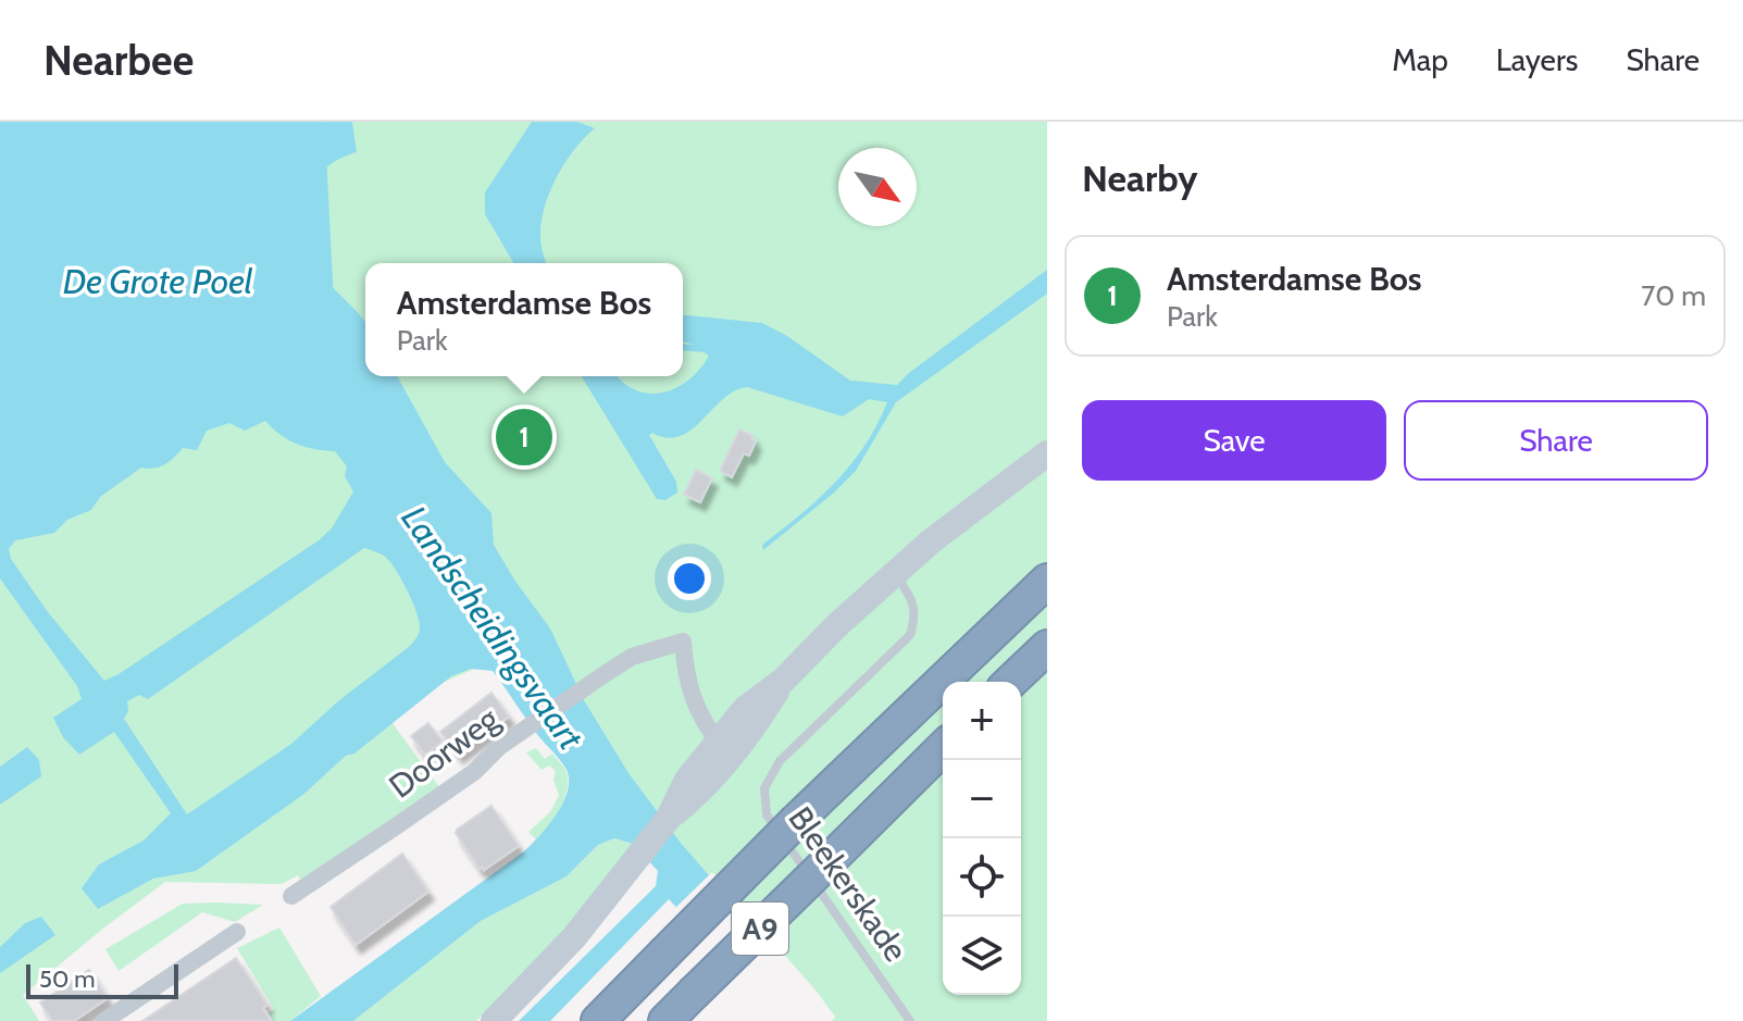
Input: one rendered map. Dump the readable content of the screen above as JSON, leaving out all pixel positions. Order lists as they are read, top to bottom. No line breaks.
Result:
{"streets":{"highway":["A9"],"street":["Doorweg"],"lane":["Bleekerskade"]},"water":["De Grote Poel","Landscheidingsvaart"],"scale_bar":"50 m","north":"bottom right","page":{"header":"Nearbee","nav":["Map","Layers","Share"],"heading":"Nearby","list":[{"mark":"1","name":"Amsterdamse Bos","note":"Park","value":"70 m"}],"popup":["Amsterdamse Bos","Park"],"buttons":["Save","Share"],"pins":"1","map_buttons":["+","−"],"scale":"50 m"}}
